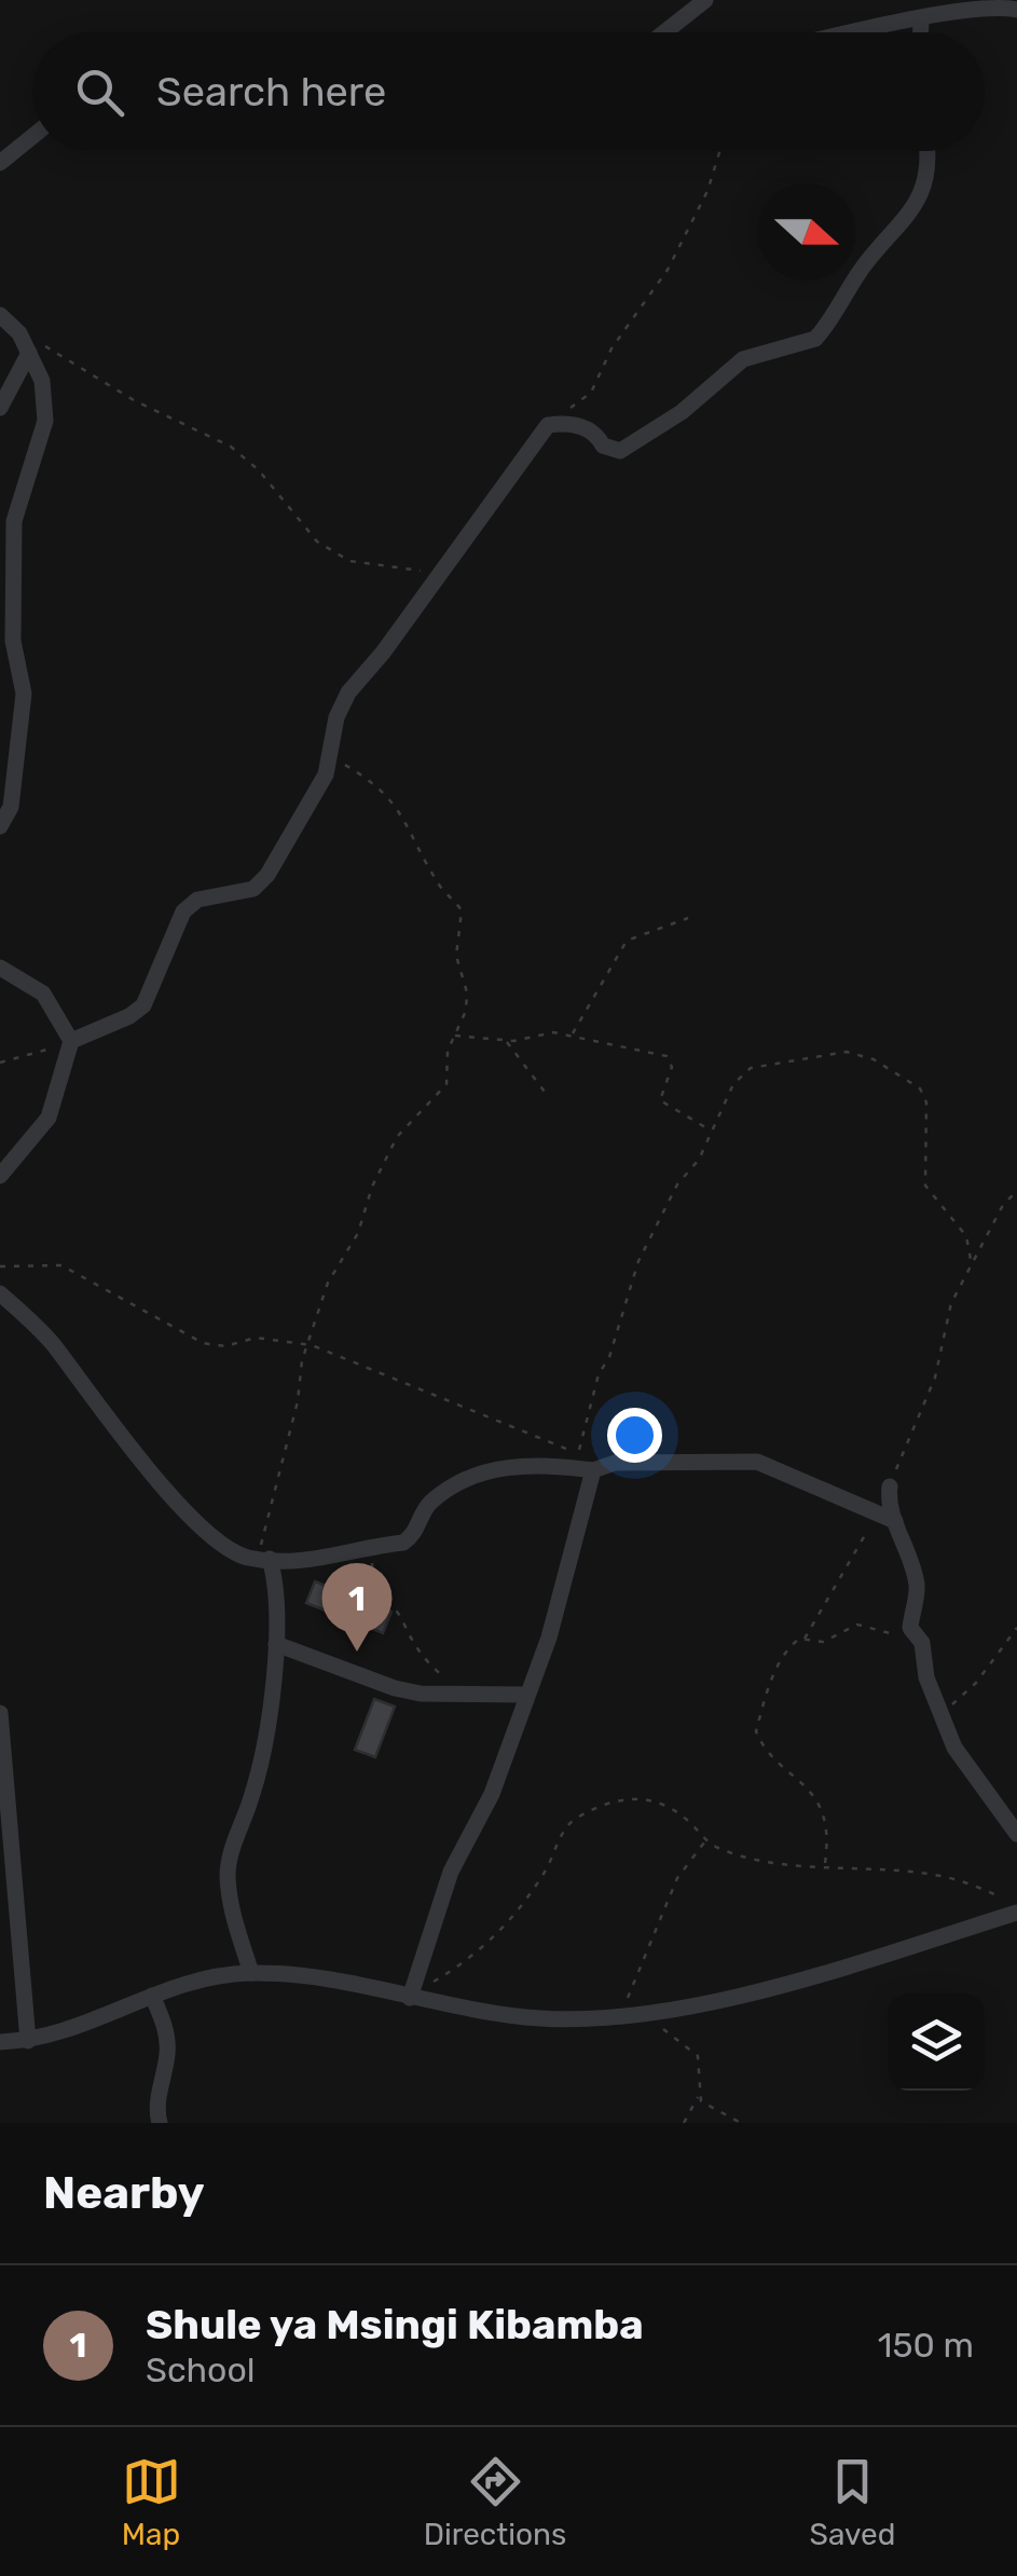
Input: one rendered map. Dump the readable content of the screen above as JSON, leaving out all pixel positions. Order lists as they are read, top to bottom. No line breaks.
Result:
{"north":"right","page":{"search":"Search here","pins":"1","heading":"Nearby","list":[{"mark":"1","name":"Shule ya Msingi Kibamba","note":"School","value":"150 m"}],"nav":["Map","Directions","Saved"]}}
